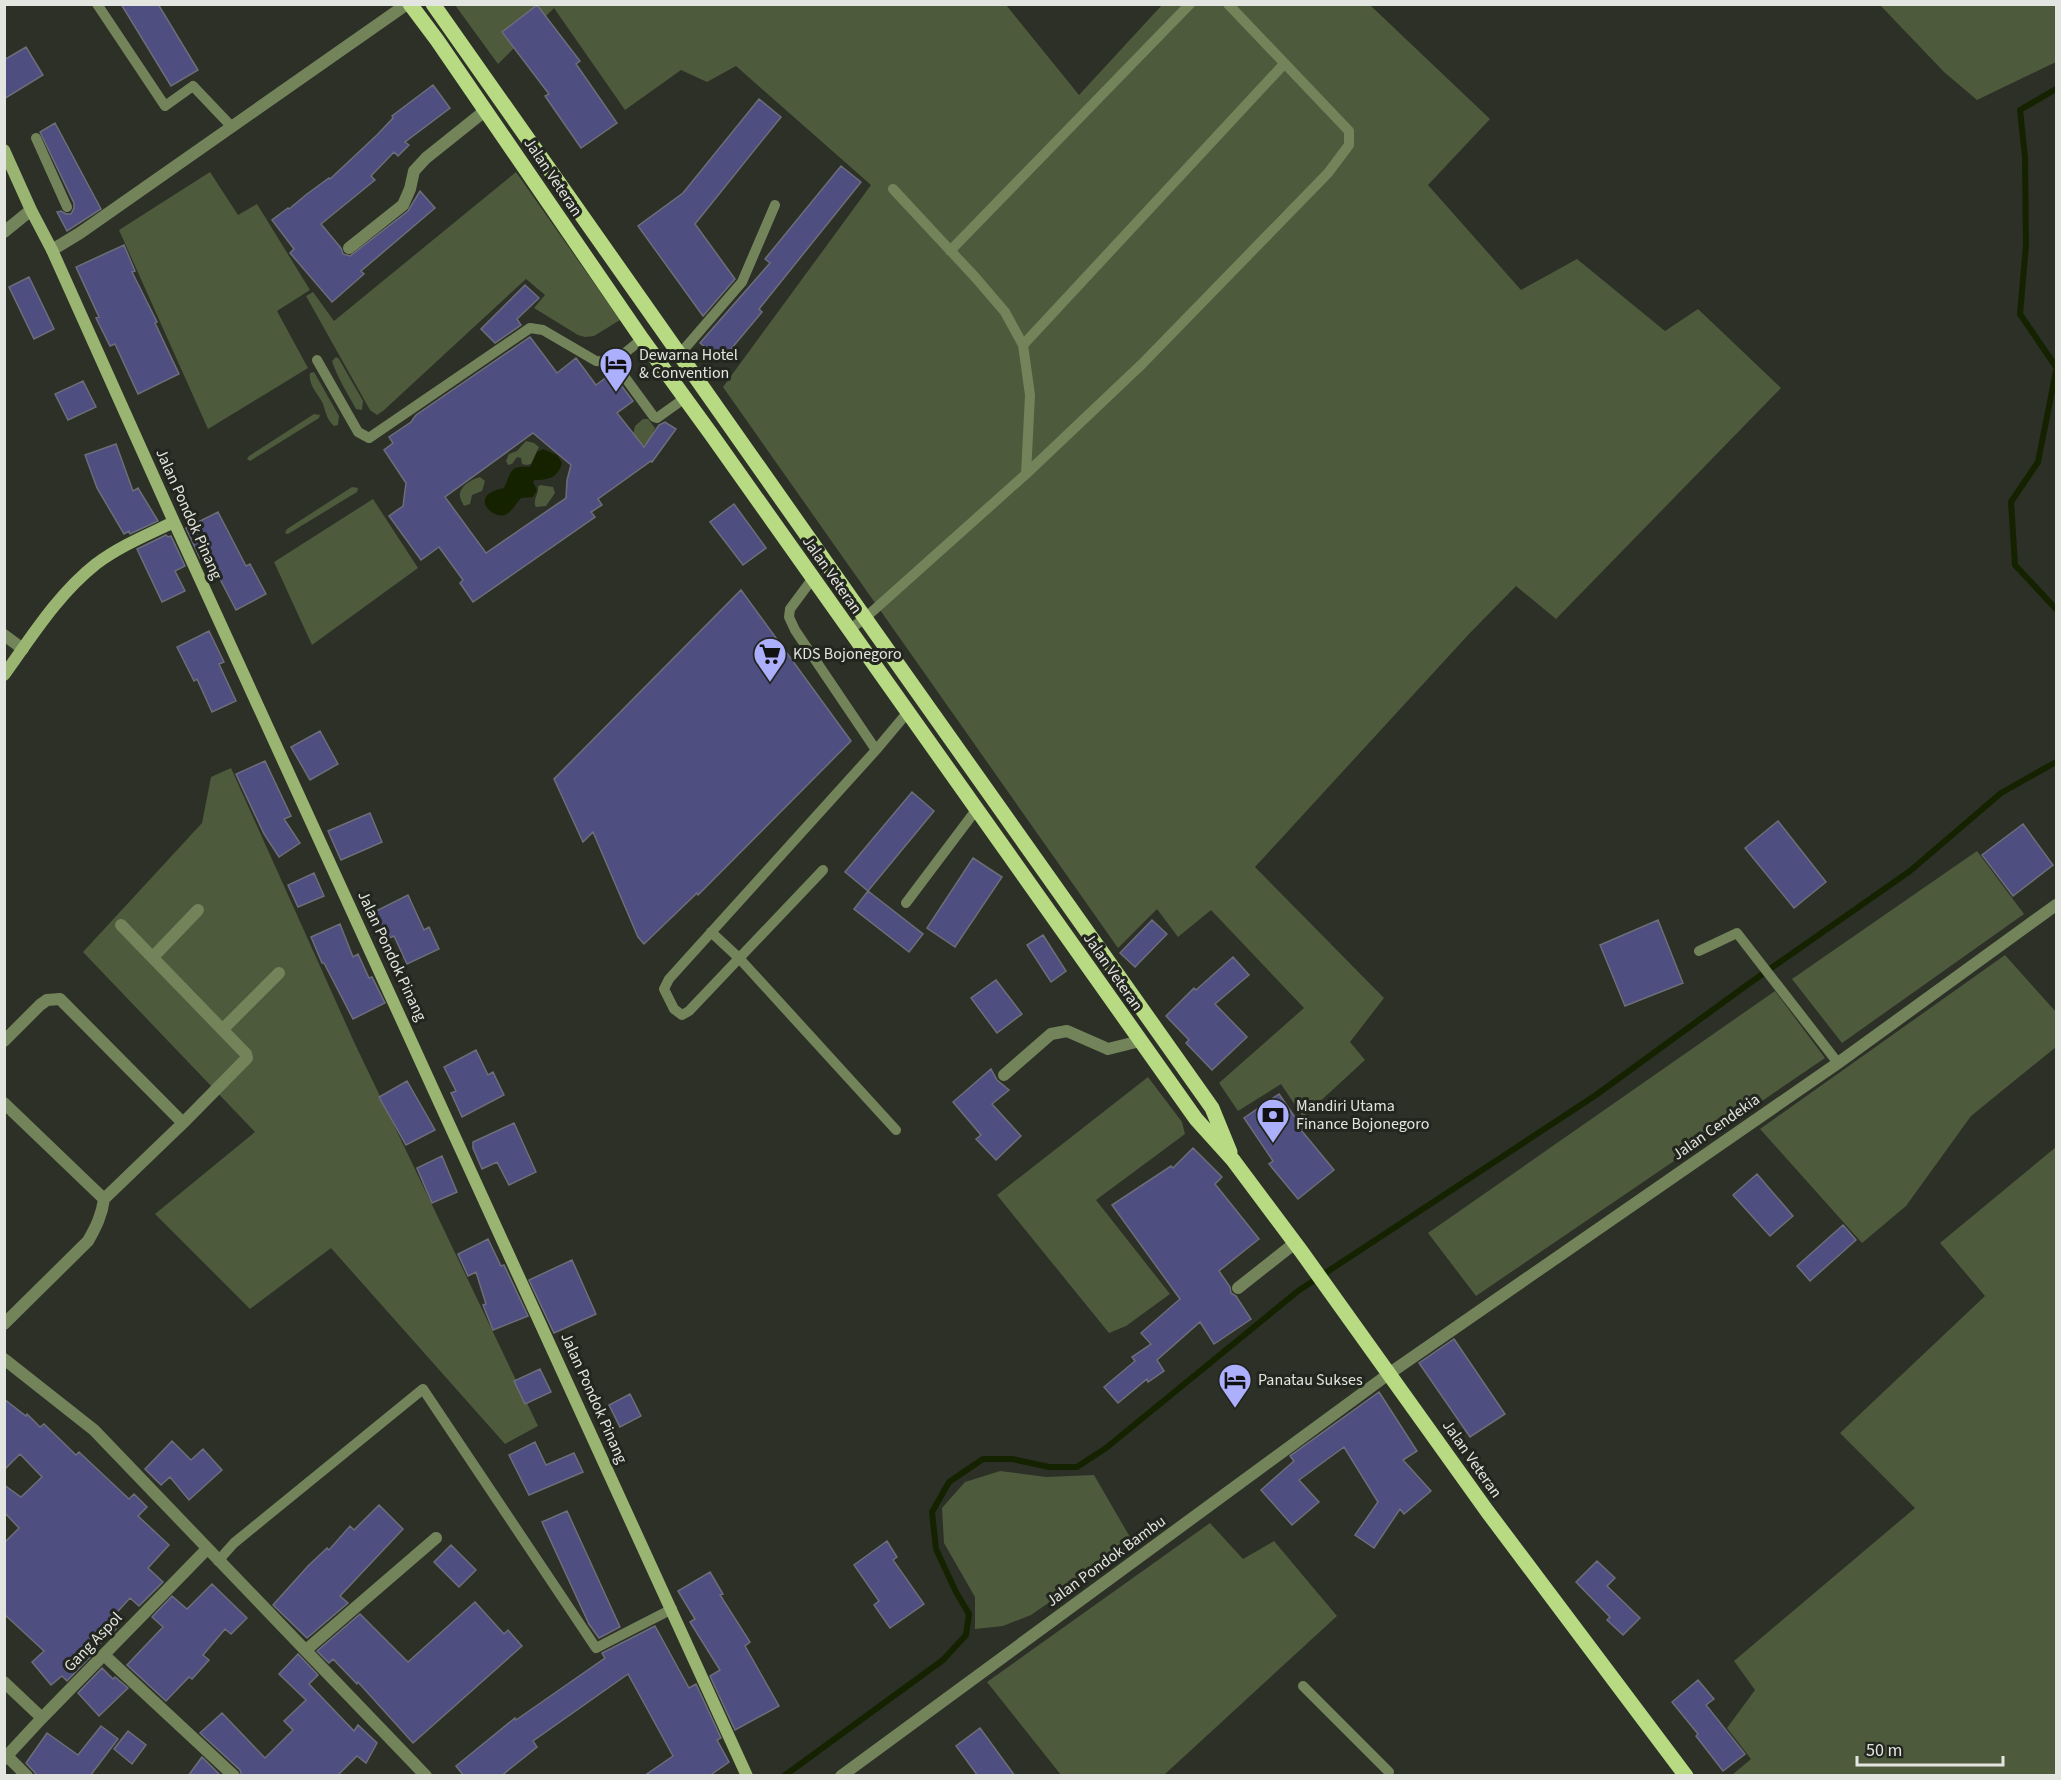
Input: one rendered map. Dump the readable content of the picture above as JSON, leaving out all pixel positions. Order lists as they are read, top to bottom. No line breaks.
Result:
{"streets":{"main road":["Jalan Veteran"],"street":["Jalan Pondok Pinang","Jalan Cendekia","Jalan Pondok Bambu","Gang Aspol"]},"crossings":[["Jalan Veteran","Jalan Cendekia"],["Jalan Veteran","Jalan Pondok Bambu"],["Jalan Cendekia","Jalan Pondok Bambu"]],"places":{"hotel":["Dewarna Hotel & Convention","Panatau Sukses"],"supermarket":["KDS Bojonegoro"],"bank":["Mandiri Utama Finance Bojonegoro"]},"scale_bar":"50 m"}
